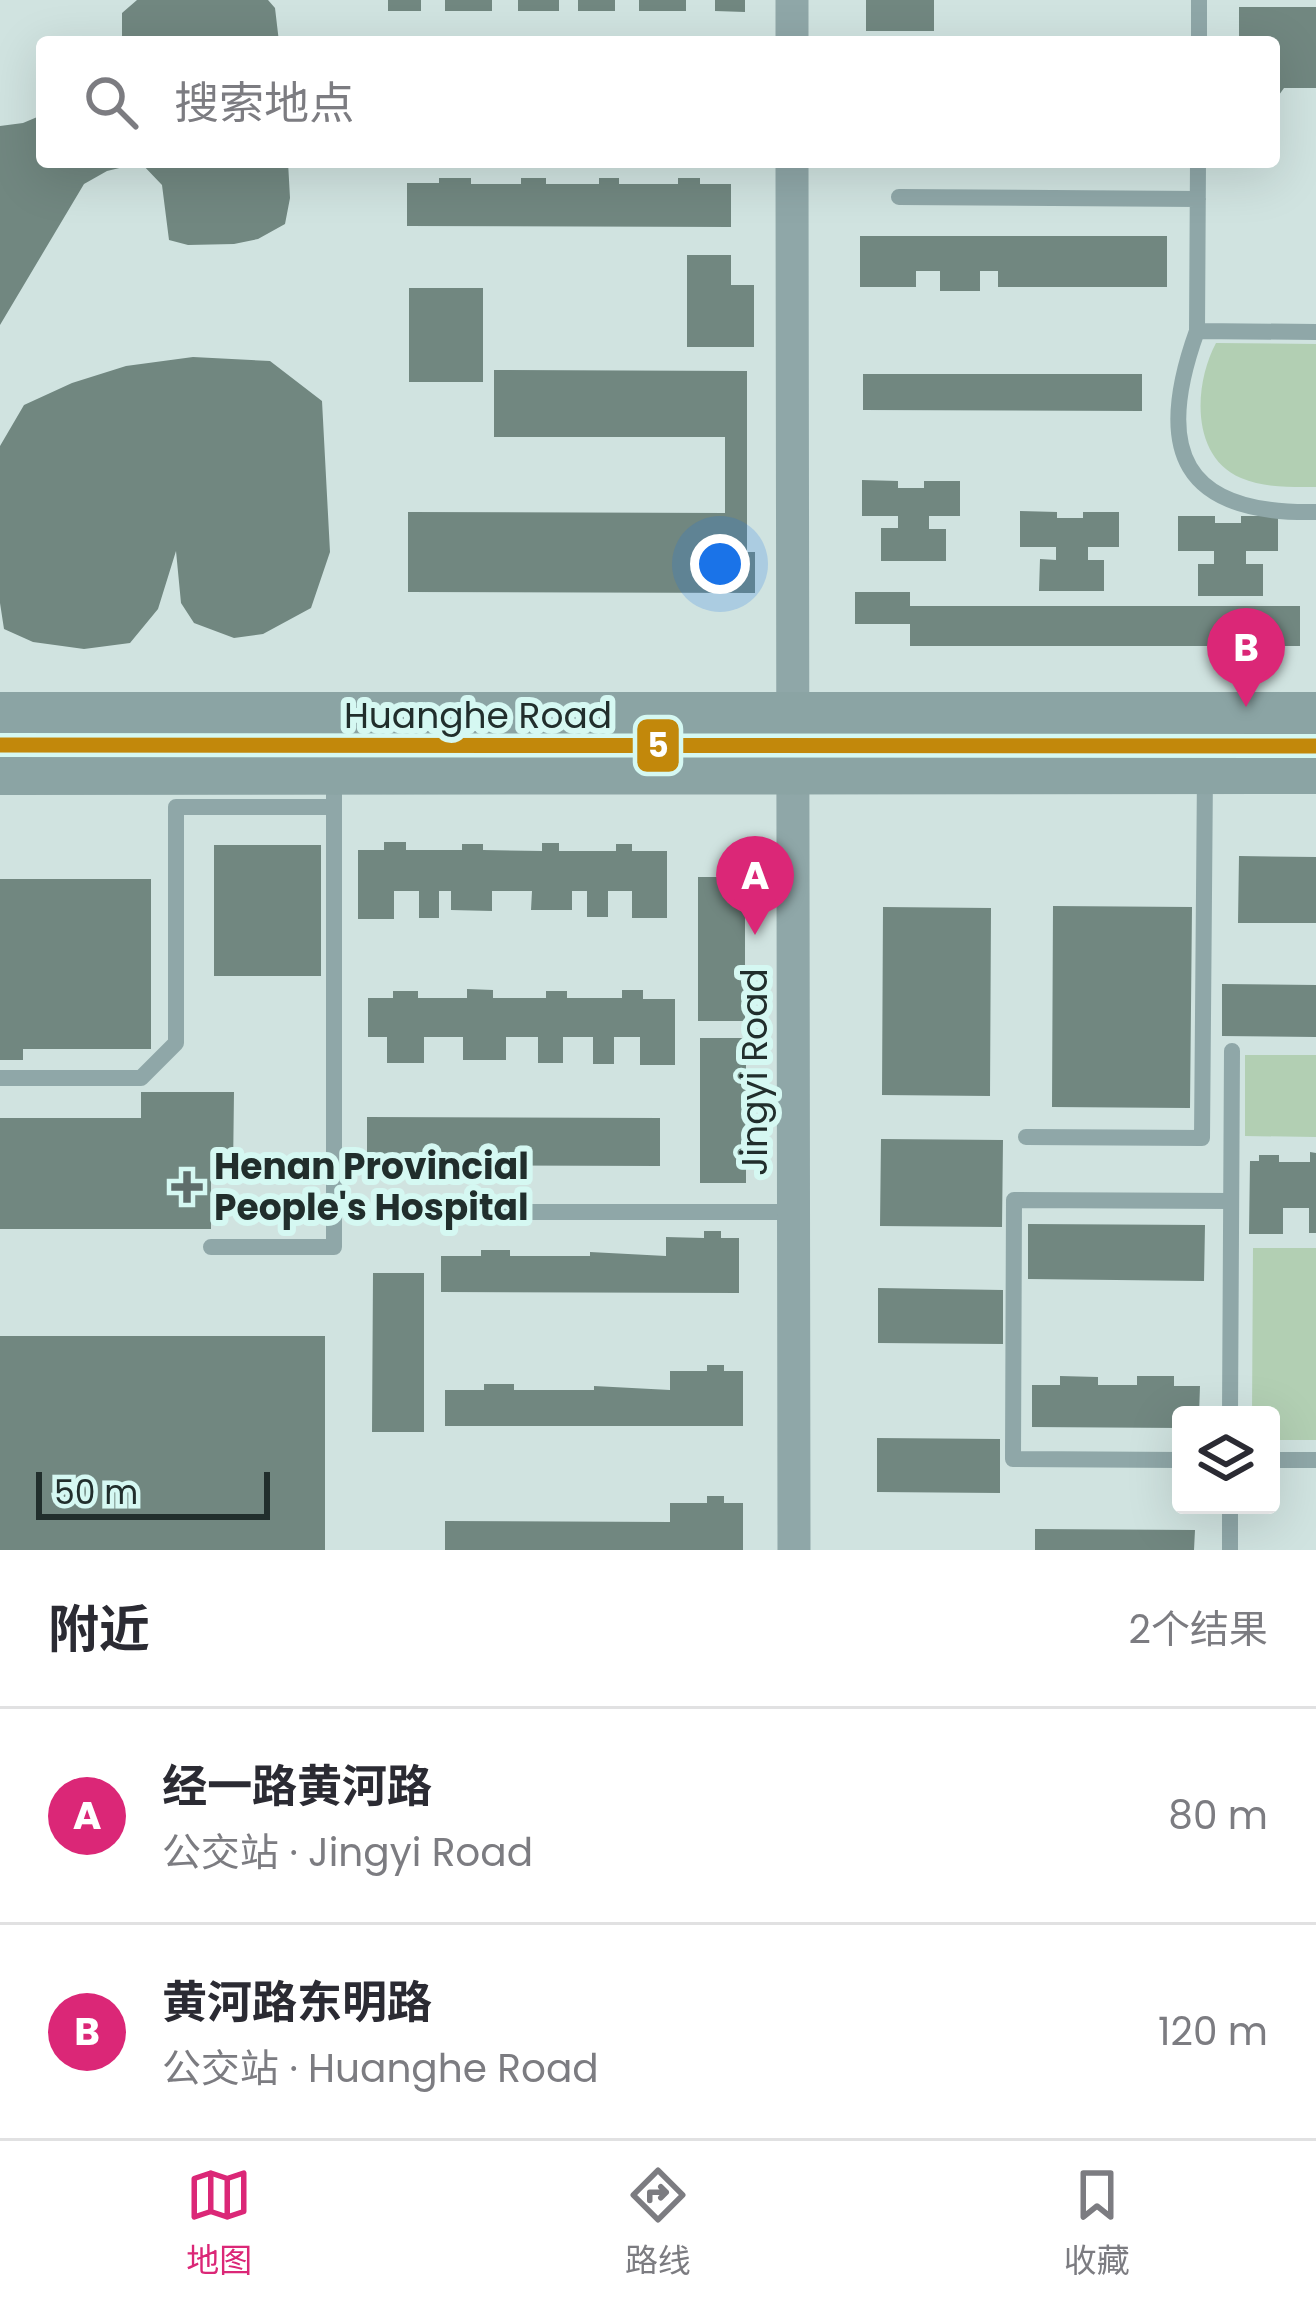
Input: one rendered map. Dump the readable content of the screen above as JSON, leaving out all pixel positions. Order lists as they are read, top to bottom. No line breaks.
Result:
{"streets":{"main road":["Huanghe Road"],"street":["Jingyi Road"]},"crossings":[["Huanghe Road","Jingyi Road"]],"places":{"health":["Henan Provincial People's Hospital"]},"lines":["transit line 5"],"scale_bar":"50 m","page":{"search":"搜索地点","pins":["B","A"],"scale":"50 m","heading":["附近","2个结果"],"list":[{"mark":"A","name":"经一路黄河路","note":"公交站 · Jingyi Road","value":"80 m"},{"mark":"B","name":"黄河路东明路","note":"公交站 · Huanghe Road","value":"120 m"}],"nav":["地图","路线","收藏"]}}
